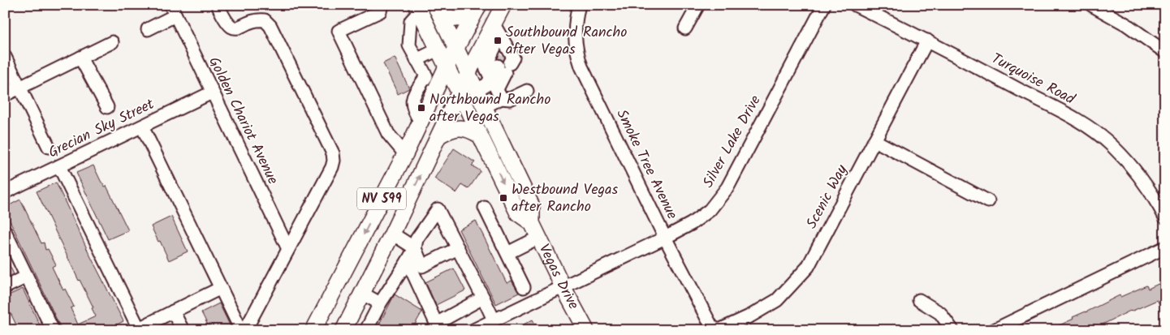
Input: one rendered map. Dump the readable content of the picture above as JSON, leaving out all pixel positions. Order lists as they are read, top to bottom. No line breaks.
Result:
{"streets":{"main road":["NV 599","Vegas Drive"],"street":["Turquoise Road","Golden Chariot Avenue","Grecian Sky Street","Silver Lake Drive","Smoke Tree Avenue","Scenic Way"]},"crossings":[["Turquoise Road","Scenic Way"],["Golden Chariot Avenue","Grecian Sky Street"],["Silver Lake Drive","Smoke Tree Avenue"],["Silver Lake Drive","Vegas Drive"],["Smoke Tree Avenue","Scenic Way"],["NV 599","Vegas Drive"]],"places":{"transit":["Southbound Rancho after Vegas","Northbound Rancho after Vegas","Westbound Vegas after Rancho"]}}
